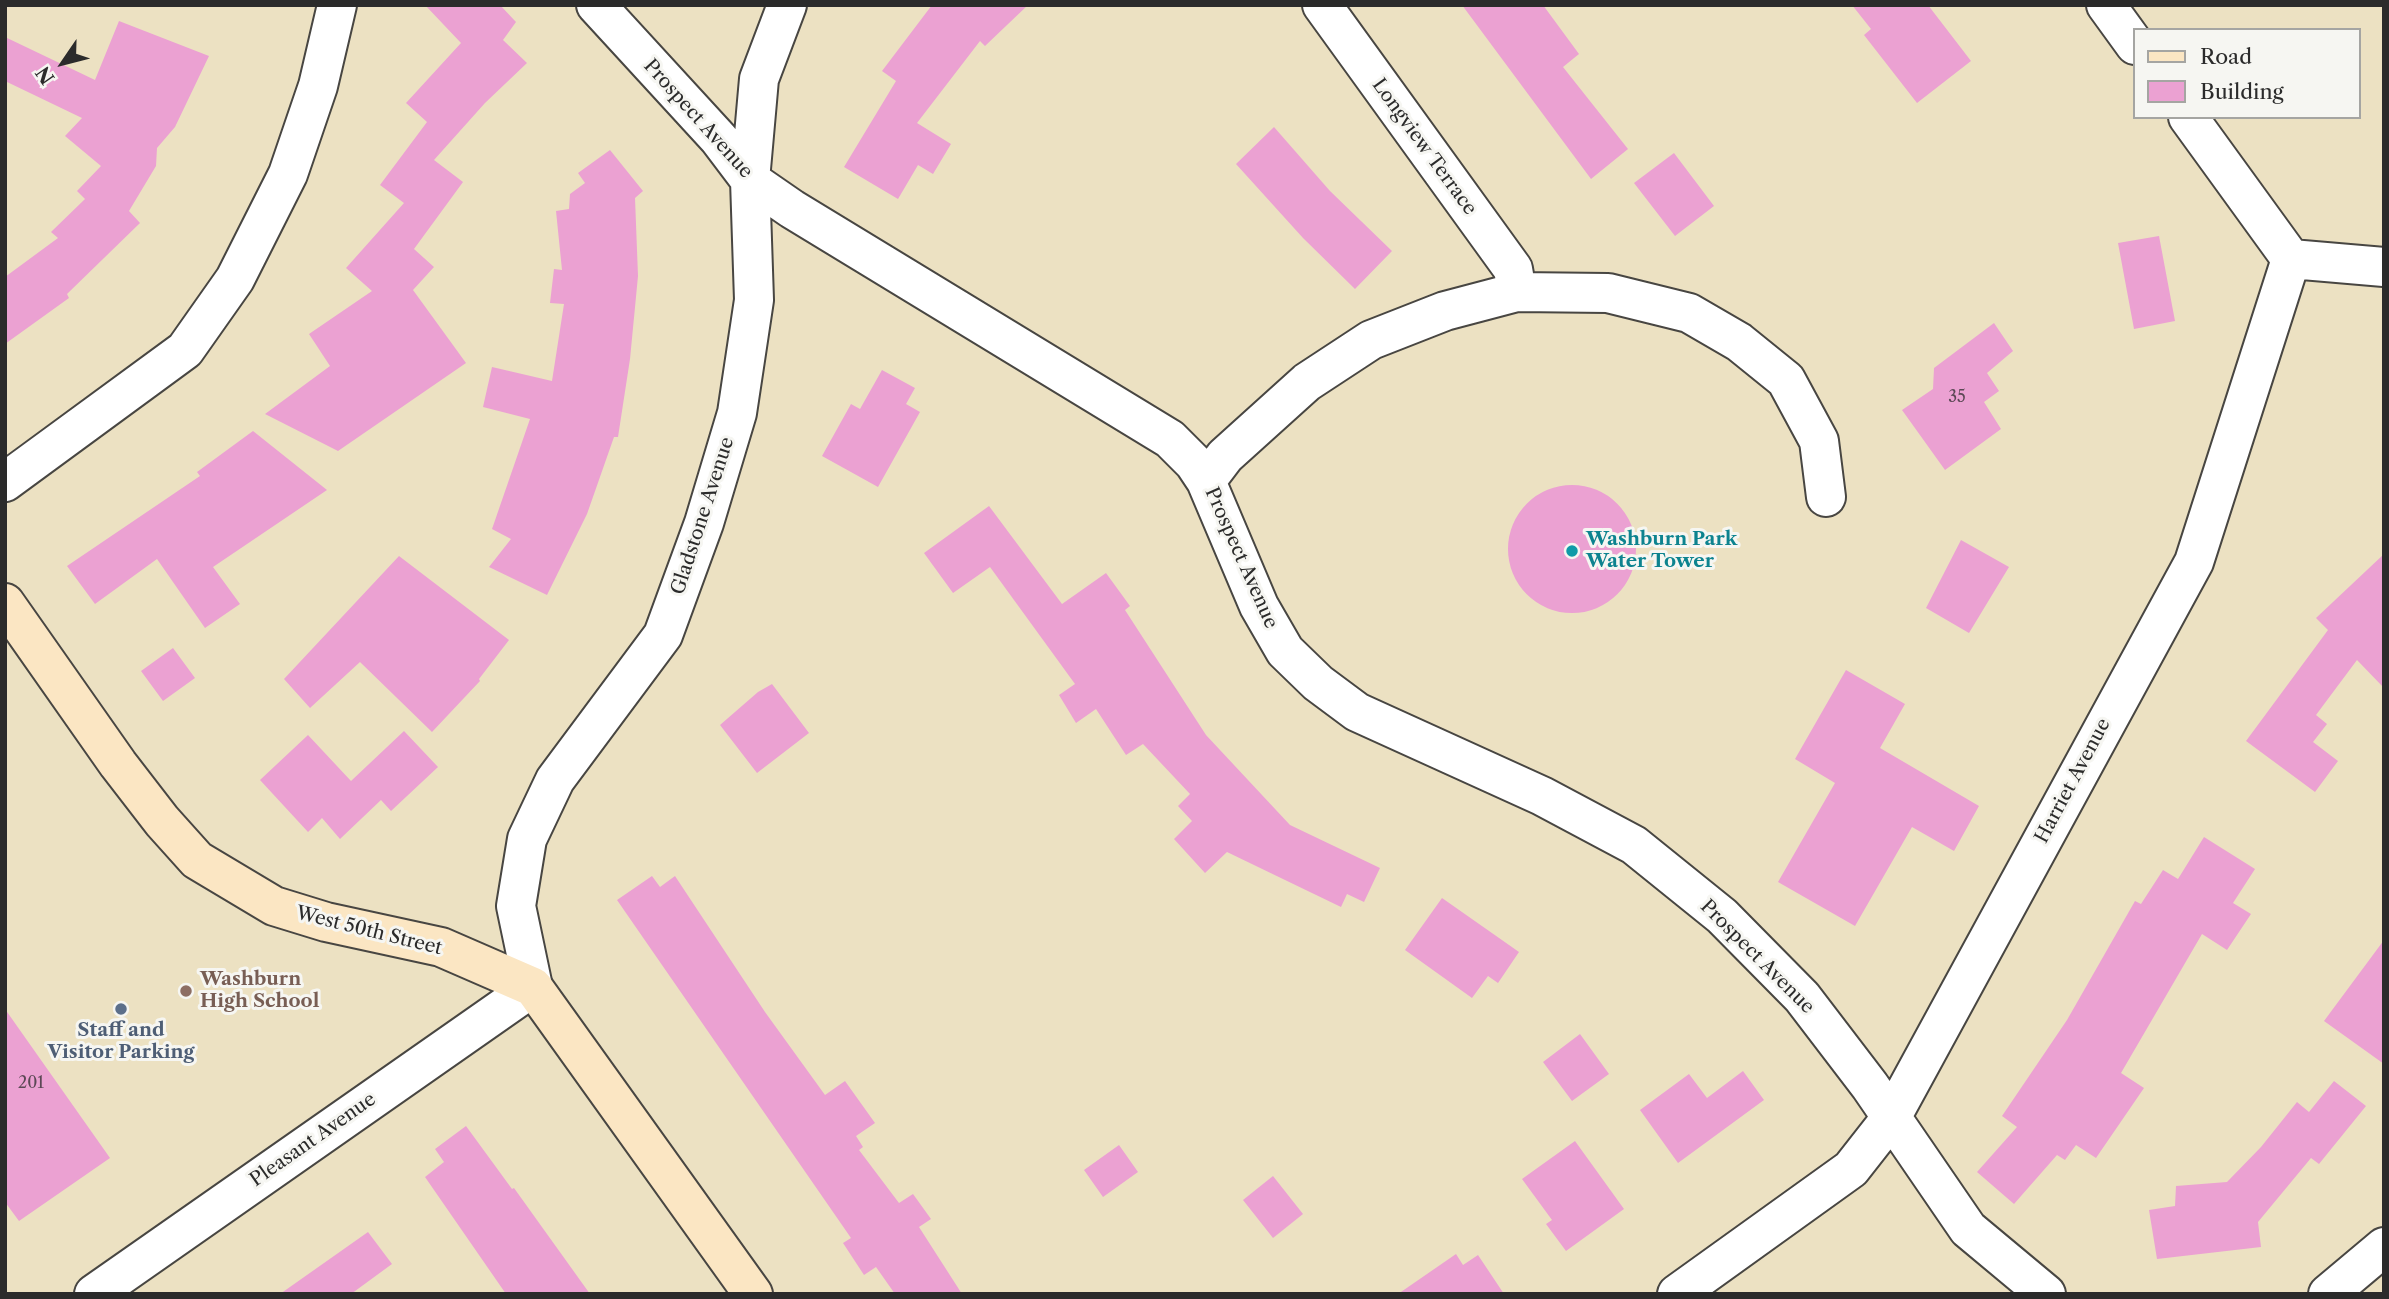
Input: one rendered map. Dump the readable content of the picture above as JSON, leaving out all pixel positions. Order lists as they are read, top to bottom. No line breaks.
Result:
{"streets":{"street":["Prospect Avenue","Longview Terrace","Gladstone Avenue","Harriet Avenue","West 50th Street","Pleasant Avenue"]},"crossings":[["Prospect Avenue","Gladstone Avenue"],["Prospect Avenue","Harriet Avenue"],["Gladstone Avenue","West 50th Street"],["Gladstone Avenue","Pleasant Avenue"],["West 50th Street","Pleasant Avenue"]],"places":["Washburn Park Water Tower","Washburn High School","Staff and Visitor Parking"],"house_numbers":["35","201"],"legend":["Road","Building"],"north":"bottom left"}
